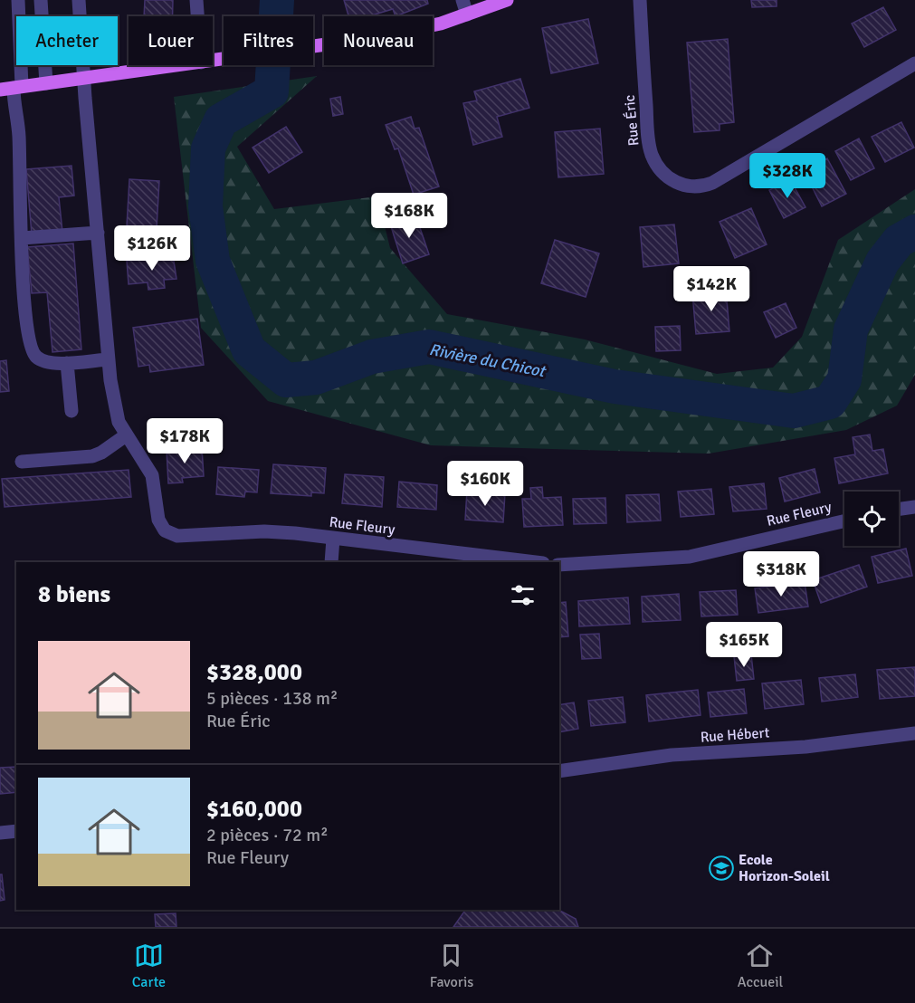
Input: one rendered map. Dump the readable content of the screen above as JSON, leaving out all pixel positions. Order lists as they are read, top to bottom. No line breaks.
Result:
{"streets":{"street":["Rue Éric","Rue Fleury","Rue Hébert"]},"water":["Rivière du Chicot"],"places":{"school or university":["Ecole Horizon-Soleil"]},"page":{"chip":["Acheter","Louer","Filtres","Nouveau"],"price":["$328K","$168K","$126K","$142K","$178K","$160K","$318K","$165K"],"heading":"8 biens","list":[{"name":"$328,000","note":"5 pièces · 138 m² · Rue Éric"},{"name":"$160,000","note":"2 pièces · 72 m² · Rue Fleury"}],"tabs":["Carte","Favoris","Accueil"]}}
